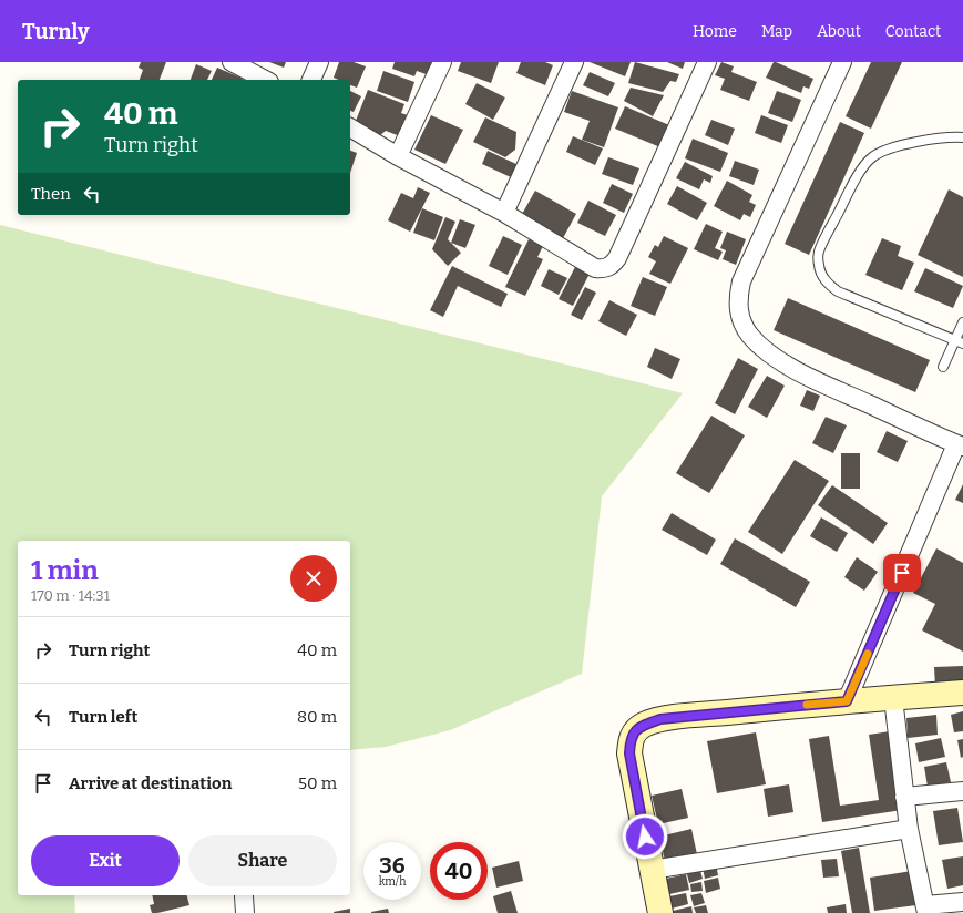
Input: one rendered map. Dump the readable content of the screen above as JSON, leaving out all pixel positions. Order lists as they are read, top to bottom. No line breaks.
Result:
{"page":{"header":"Turnly","nav":["Home","Map","About","Contact"],"turn":["40 m","Turn right"],"then":"Then","heading":["1 min","170 m · 14:31"],"list":[{"name":"Turn right","value":"40 m"},{"name":"Turn left","value":"80 m"},{"name":"Arrive at destination","value":"50 m"}],"buttons":["Exit","Share"],"speed":"36 km/h","limit":"40"}}
